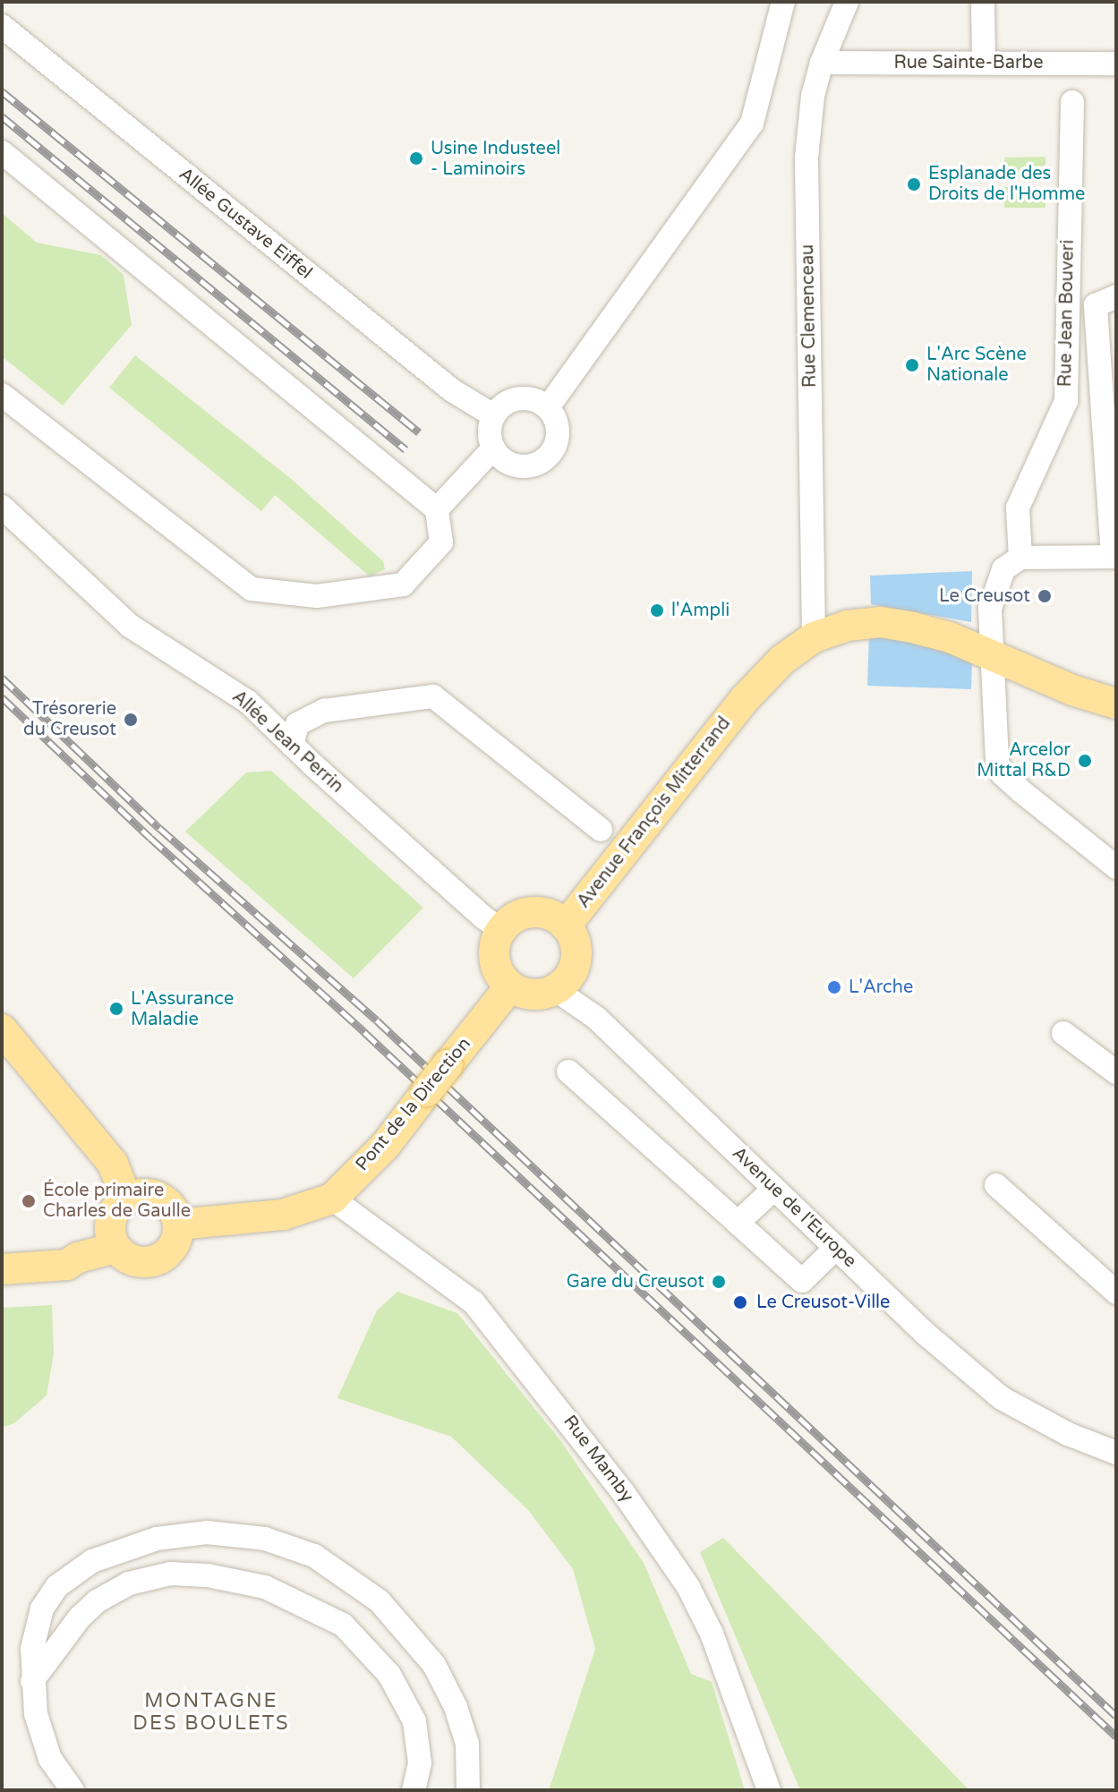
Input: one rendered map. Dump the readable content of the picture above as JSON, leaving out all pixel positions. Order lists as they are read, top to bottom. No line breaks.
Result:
{"streets":{"main road":["Avenue François Mitterrand","Pont de la Direction"],"street":["Rue Sainte-Barbe","Allée Gustave Eiffel","Rue Jean Bouveri","Rue Clemenceau","Allée Jean Perrin","Avenue de l'Europe","Rue Mamby"]},"crossings":[["Rue Sainte-Barbe","Rue Clemenceau"],["Rue Clemenceau","Avenue François Mitterrand"],["Allée Jean Perrin","Avenue François Mitterrand"],["Allée Jean Perrin","Pont de la Direction"],["Allée Jean Perrin","Avenue de l'Europe"],["Avenue François Mitterrand","Pont de la Direction"],["Avenue François Mitterrand","Avenue de l'Europe"],["Pont de la Direction","Avenue de l'Europe"],["Pont de la Direction","Rue Mamby"]],"districts":["MONTAGNE DES BOULETS"],"places":["Usine Industeel - Laminoirs","Esplanade des Droits de l'Homme","L'Arc Scène Nationale","Le Creusot","l'Ampli","Trésorerie du Creusot","Arcelor Mittal R&D","L'Arche","L'Assurance Maladie","École primaire Charles de Gaulle","Gare du Creusot","Le Creusot-Ville"]}
